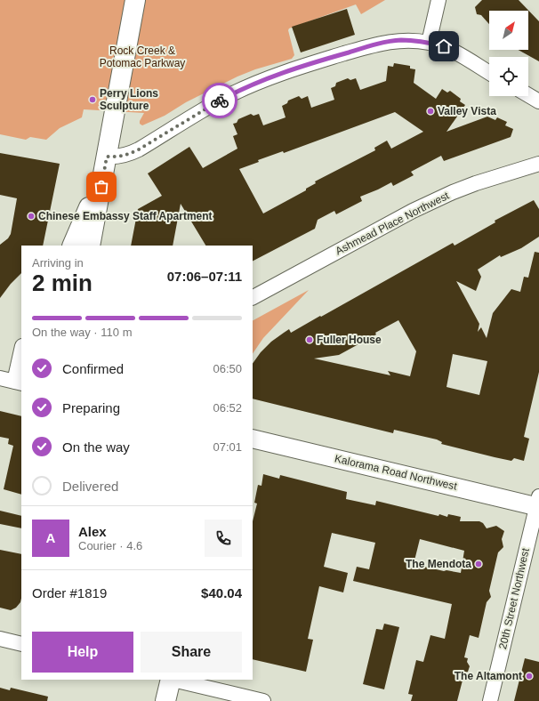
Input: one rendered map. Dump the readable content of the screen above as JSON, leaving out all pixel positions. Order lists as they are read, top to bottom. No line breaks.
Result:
{"streets":{"street":["Ashmead Place Northwest","Kalorama Road Northwest","20th Street Northwest"]},"crossings":[["Kalorama Road Northwest","20th Street Northwest"]],"parks":["Rock Creek & Potomac Parkway"],"places":["Perry Lions Sculpture","Valley Vista","Chinese Embassy Staff Apartment","Fuller House","The Mendota","The Altamont"],"north":"top right","page":{"heading":["2 min","Arriving in","07:06–07:11"],"panel":["Alex","Courier · 4.6","Order #1819","$40.04"],"bar":"On the way · 110 m","list":[["Confirmed","06:50"],["Preparing","06:52"],["On the way","07:01"],"Delivered"],"round":"A","buttons":["Help","Share"]}}
